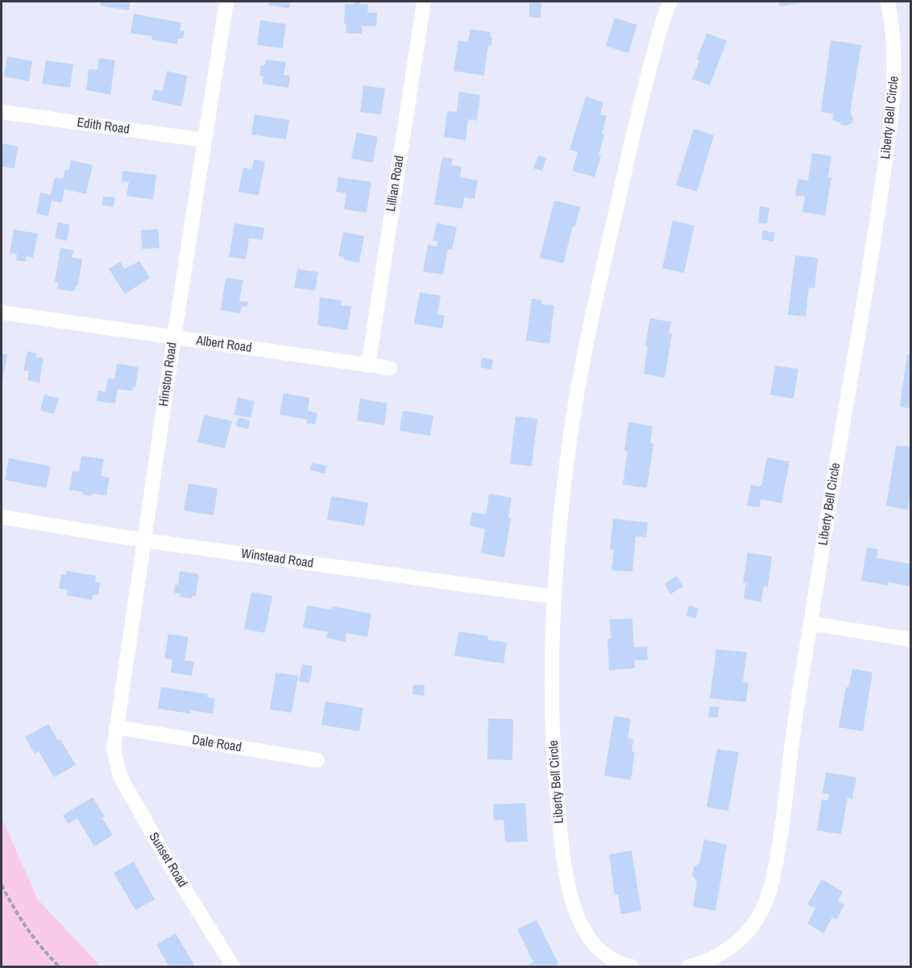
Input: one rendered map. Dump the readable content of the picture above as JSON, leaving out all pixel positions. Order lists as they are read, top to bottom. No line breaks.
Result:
{"streets":{"street":["Liberty Bell Circle","Edith Road","Lillian Road","Albert Road","Hinston Road","Winstead Road","Dale Road","Sunset Road"]},"crossings":[["Liberty Bell Circle","Winstead Road"],["Edith Road","Hinston Road"],["Lillian Road","Albert Road"],["Albert Road","Hinston Road"],["Hinston Road","Winstead Road"],["Hinston Road","Dale Road"],["Hinston Road","Sunset Road"]]}
